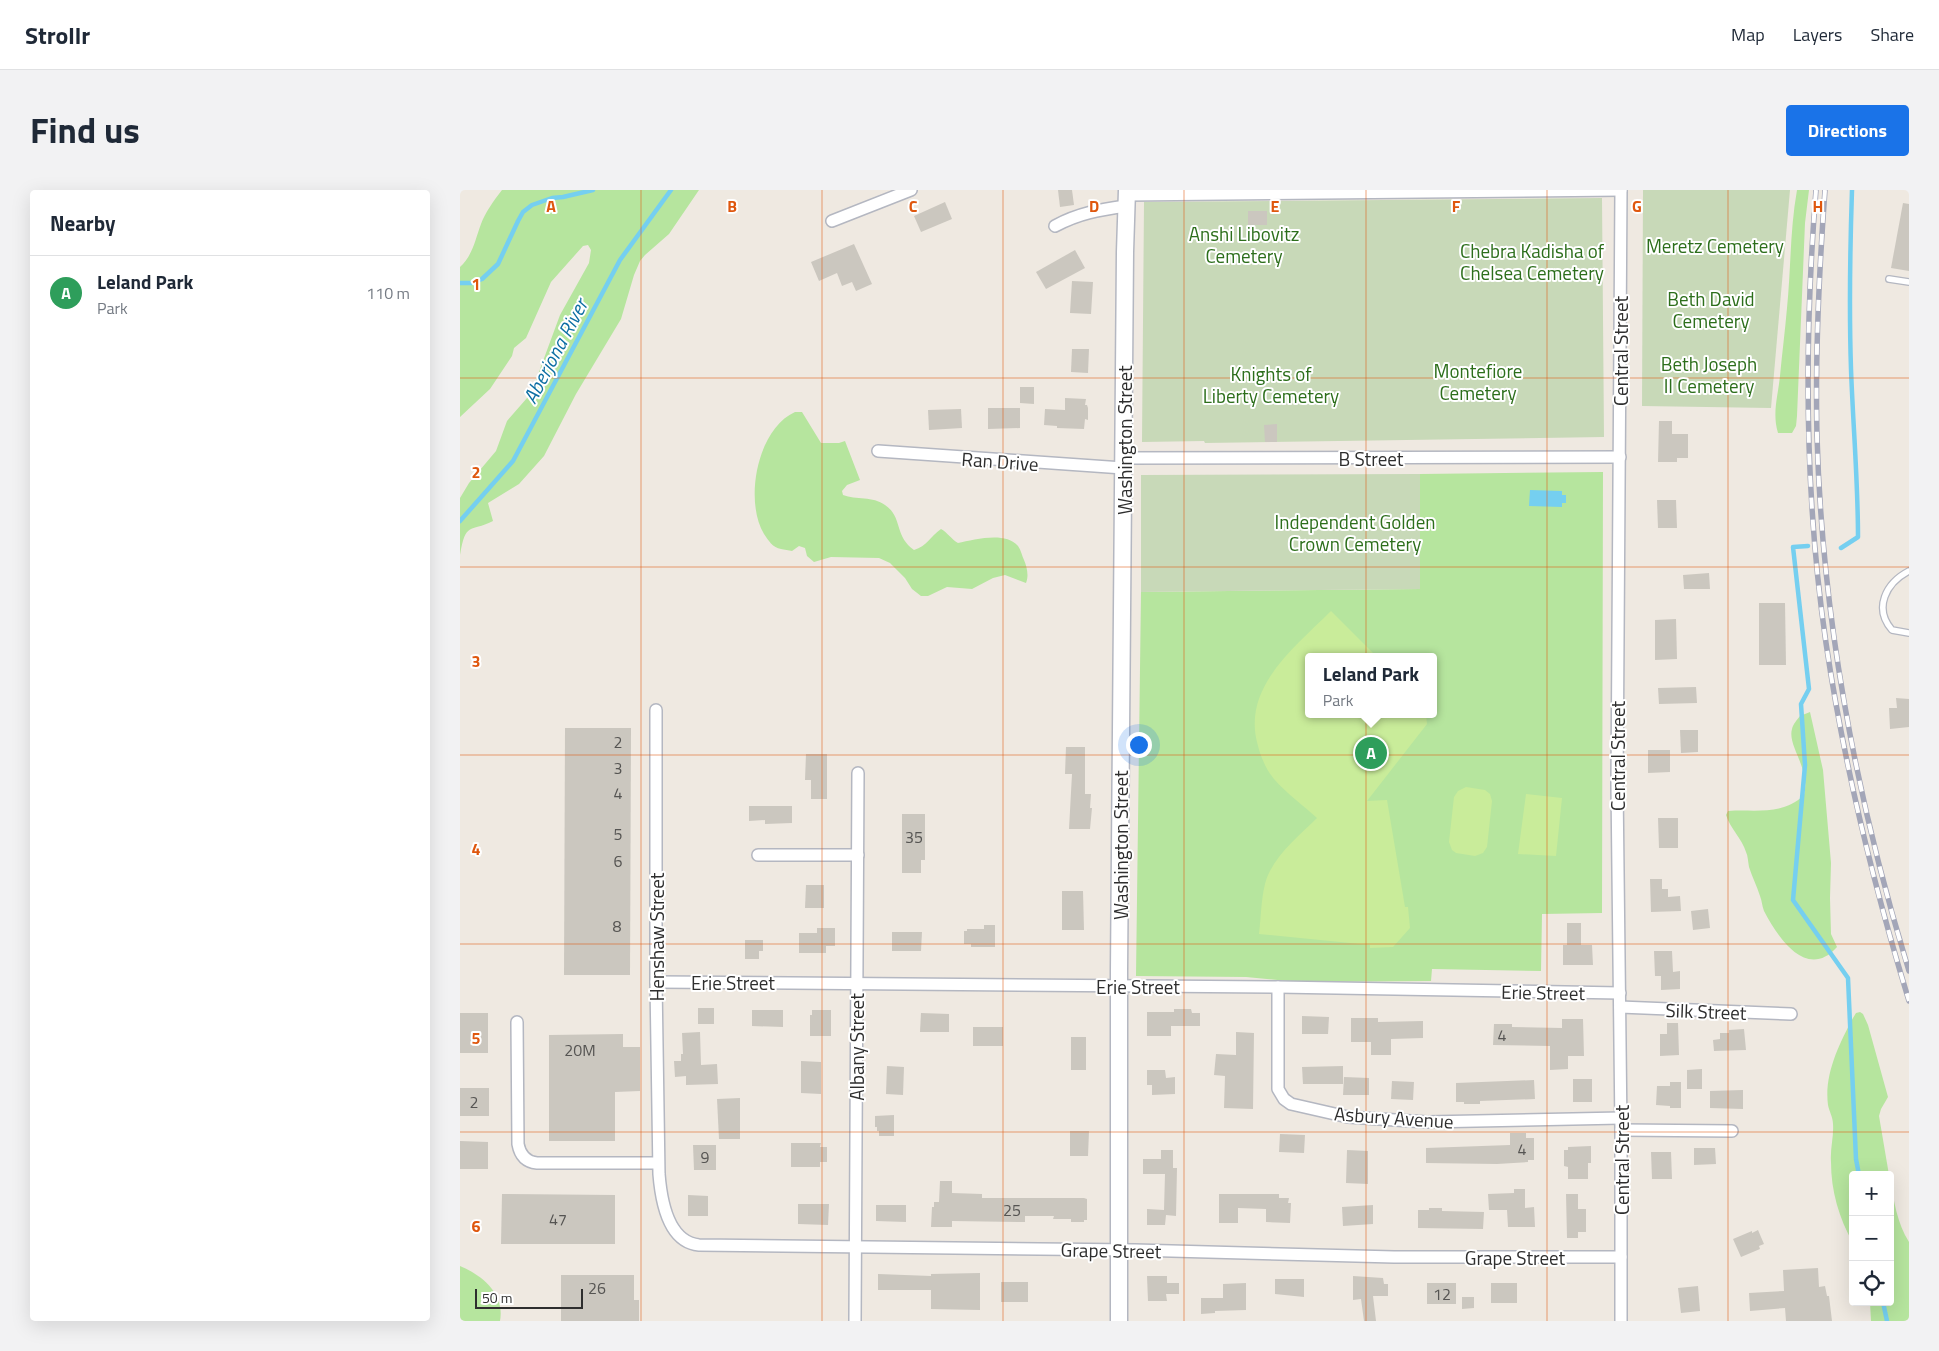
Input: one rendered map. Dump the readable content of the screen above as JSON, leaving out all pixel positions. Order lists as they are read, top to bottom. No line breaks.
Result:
{"streets":{"main road":["Washington Street"],"street":["Central Street","B Street","Ran Drive","Henshaw Street","Erie Street","Silk Street","Albany Street","Asbury Avenue","Grape Street"]},"crossings":[["Central Street","B Street"],["Central Street","Erie Street"],["Central Street","Silk Street"],["Central Street","Asbury Avenue"],["Central Street","Grape Street"],["Washington Street","B Street"],["Washington Street","Ran Drive"],["Washington Street","Erie Street"],["Washington Street","Grape Street"],["B Street","Ran Drive"],["Henshaw Street","Erie Street"],["Henshaw Street","Grape Street"],["Erie Street","Albany Street"],["Erie Street","Asbury Avenue"],["Albany Street","Grape Street"]],"water":["Aberjona River"],"parks":["Anshi Libovitz Cemetery","Meretz Cemetery","Chebra Kadisha of Chelsea Cemetery","Beth David Cemetery","Beth Joseph II Cemetery","Montefiore Cemetery","Knights of Liberty Cemetery","Independent Golden Crown Cemetery"],"house_numbers":["2","3","4","5","35","6","8","4","20M","2","4","9","25","47","26","12"],"scale_bar":"50 m","page":{"header":"Strollr","nav":["Map","Layers","Share"],"title":"Find us","buttons":"Directions","heading":"Nearby","list":[{"mark":"A","name":"Leland Park","note":"Park","value":"110 m"}],"popup":["Leland Park","Park"],"pins":"A","map_buttons":["+","−"],"scale":"50 m"},"grid":{"columns":["A","B","C","D","E","F","G","H"],"rows":["1","2","3","4","5","6"]}}
